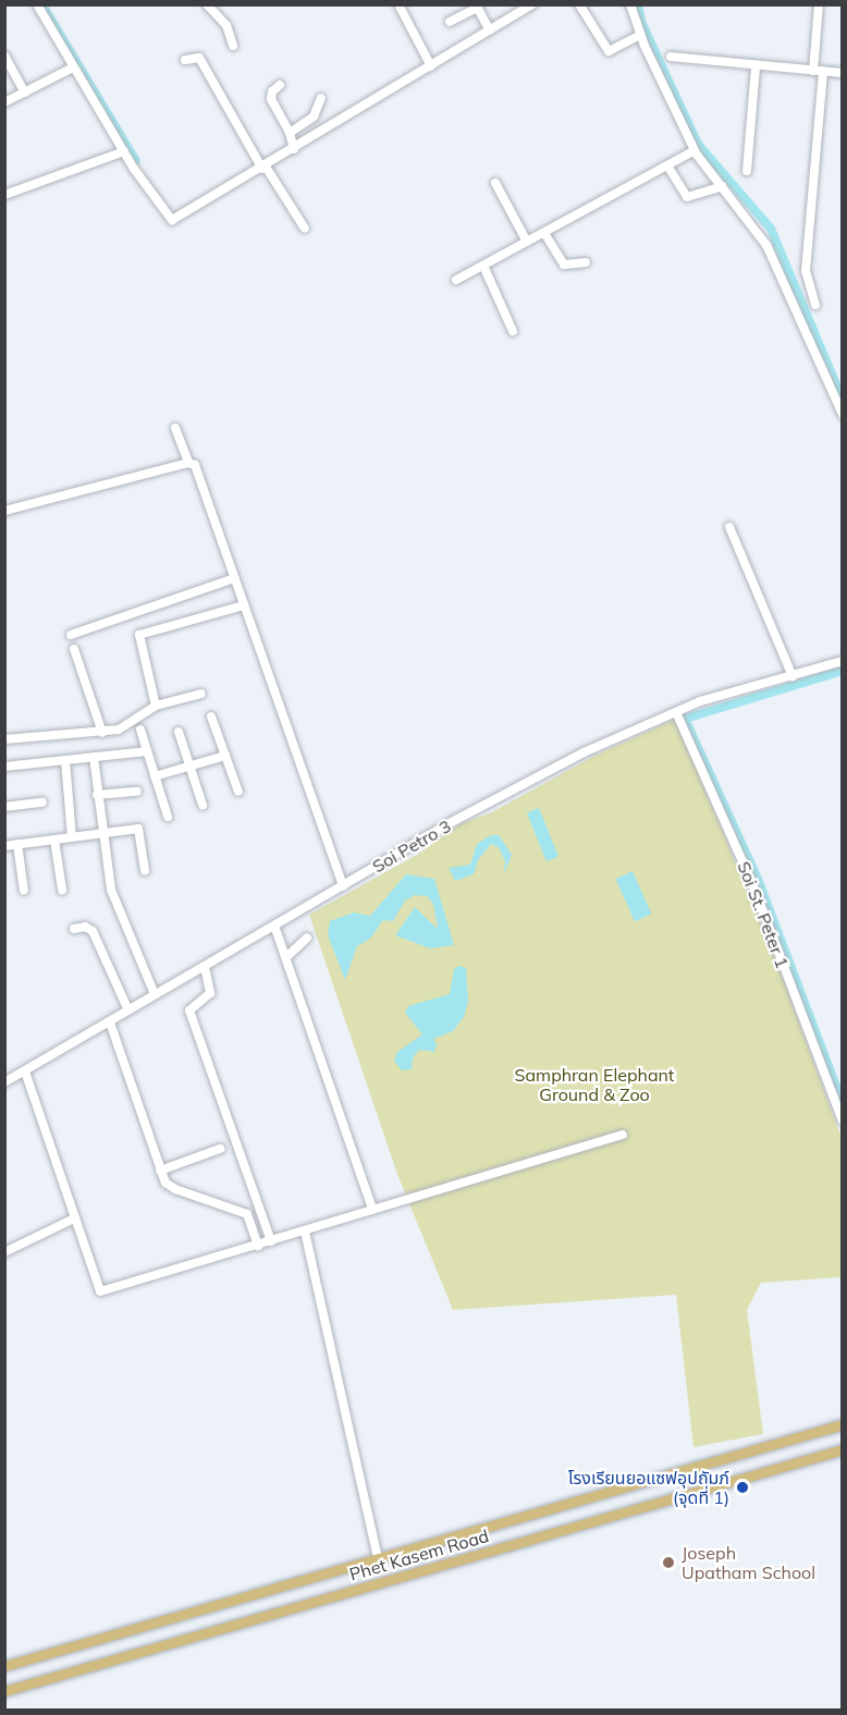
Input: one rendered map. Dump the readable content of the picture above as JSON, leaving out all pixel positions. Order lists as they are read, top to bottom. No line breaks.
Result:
{"streets":{"main road":["Phet Kasem Road"],"street":["Soi Petro 3","Soi St. Peter 1"]},"crossings":[["Soi Petro 3","Soi St. Peter 1"]],"parks":["Samphran Elephant Ground & Zoo"],"places":["โรงเรียนยอแซฟอุปถัมภ์ (จุดที่ 1)","Joseph Upatham School"]}
